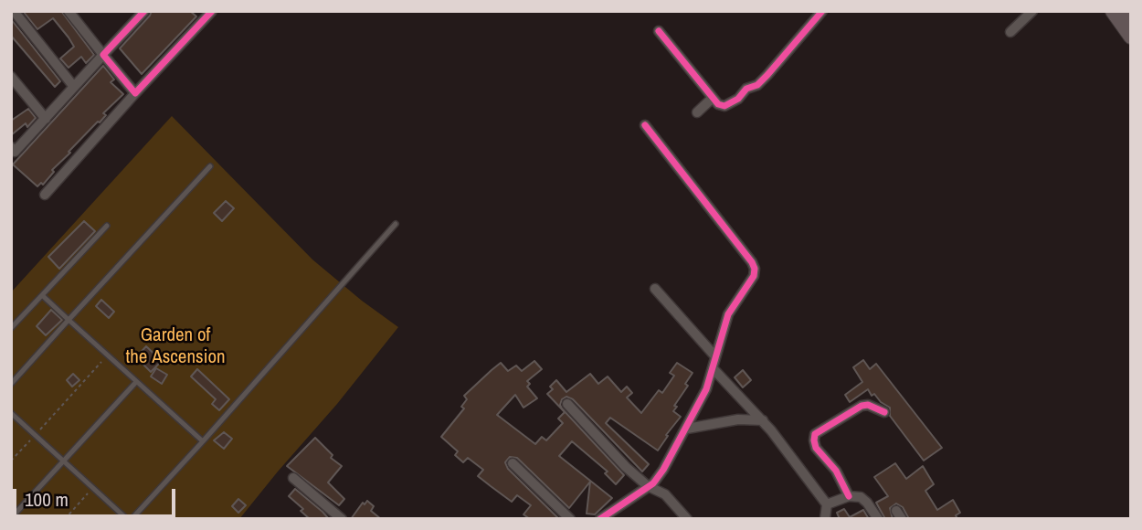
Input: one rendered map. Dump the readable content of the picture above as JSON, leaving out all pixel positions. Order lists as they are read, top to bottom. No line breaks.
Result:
{"parks":["Garden of the Ascension"],"scale_bar":"100 m"}
